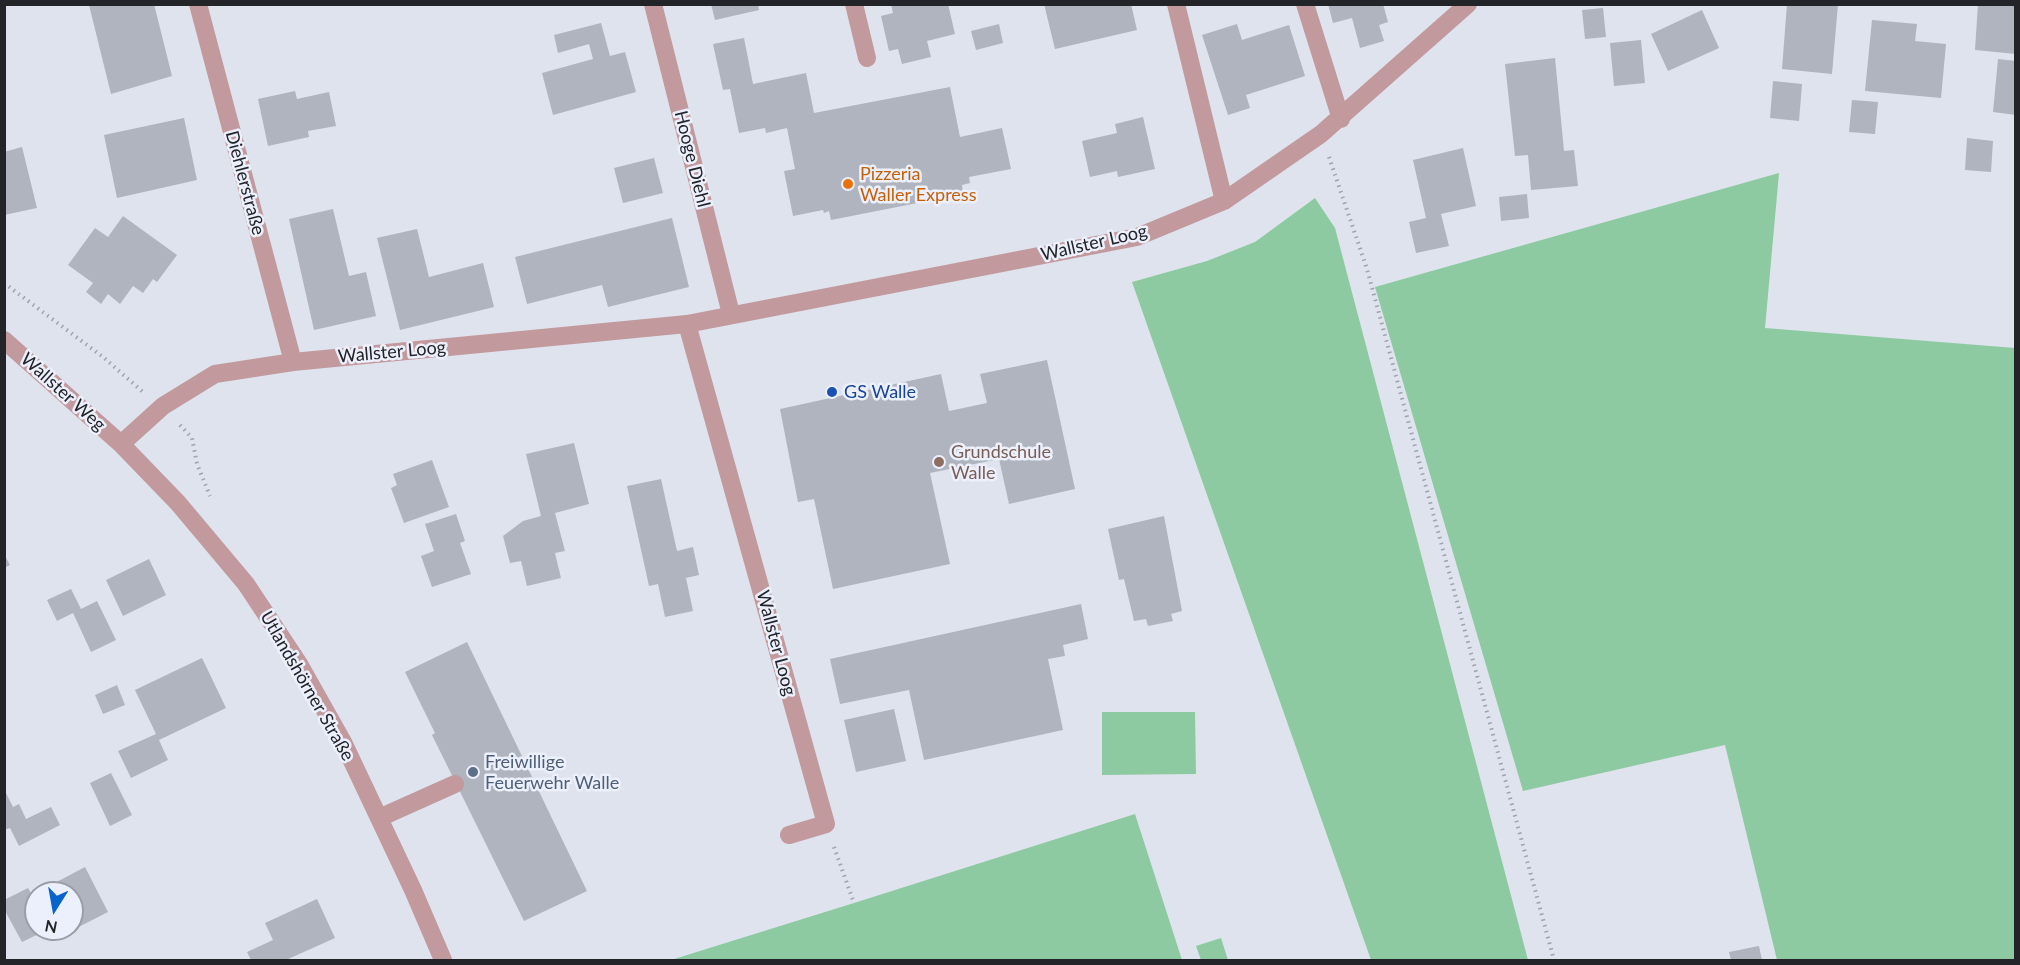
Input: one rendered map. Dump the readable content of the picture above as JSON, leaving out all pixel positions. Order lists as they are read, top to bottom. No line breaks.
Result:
{"streets":{"street":["Hooge Diehl","Diehlerstraße","Wallster Loog","Wallster Weg","Utlandshörner Straße"]},"crossings":[["Hooge Diehl","Wallster Loog"],["Diehlerstraße","Wallster Loog"],["Wallster Loog","Wallster Weg"],["Wallster Loog","Utlandshörner Straße"],["Wallster Weg","Utlandshörner Straße"]],"places":["Pizzeria Waller Express","GS Walle","Grundschule Walle","Freiwillige Feuerwehr Walle"],"north":"bottom"}
